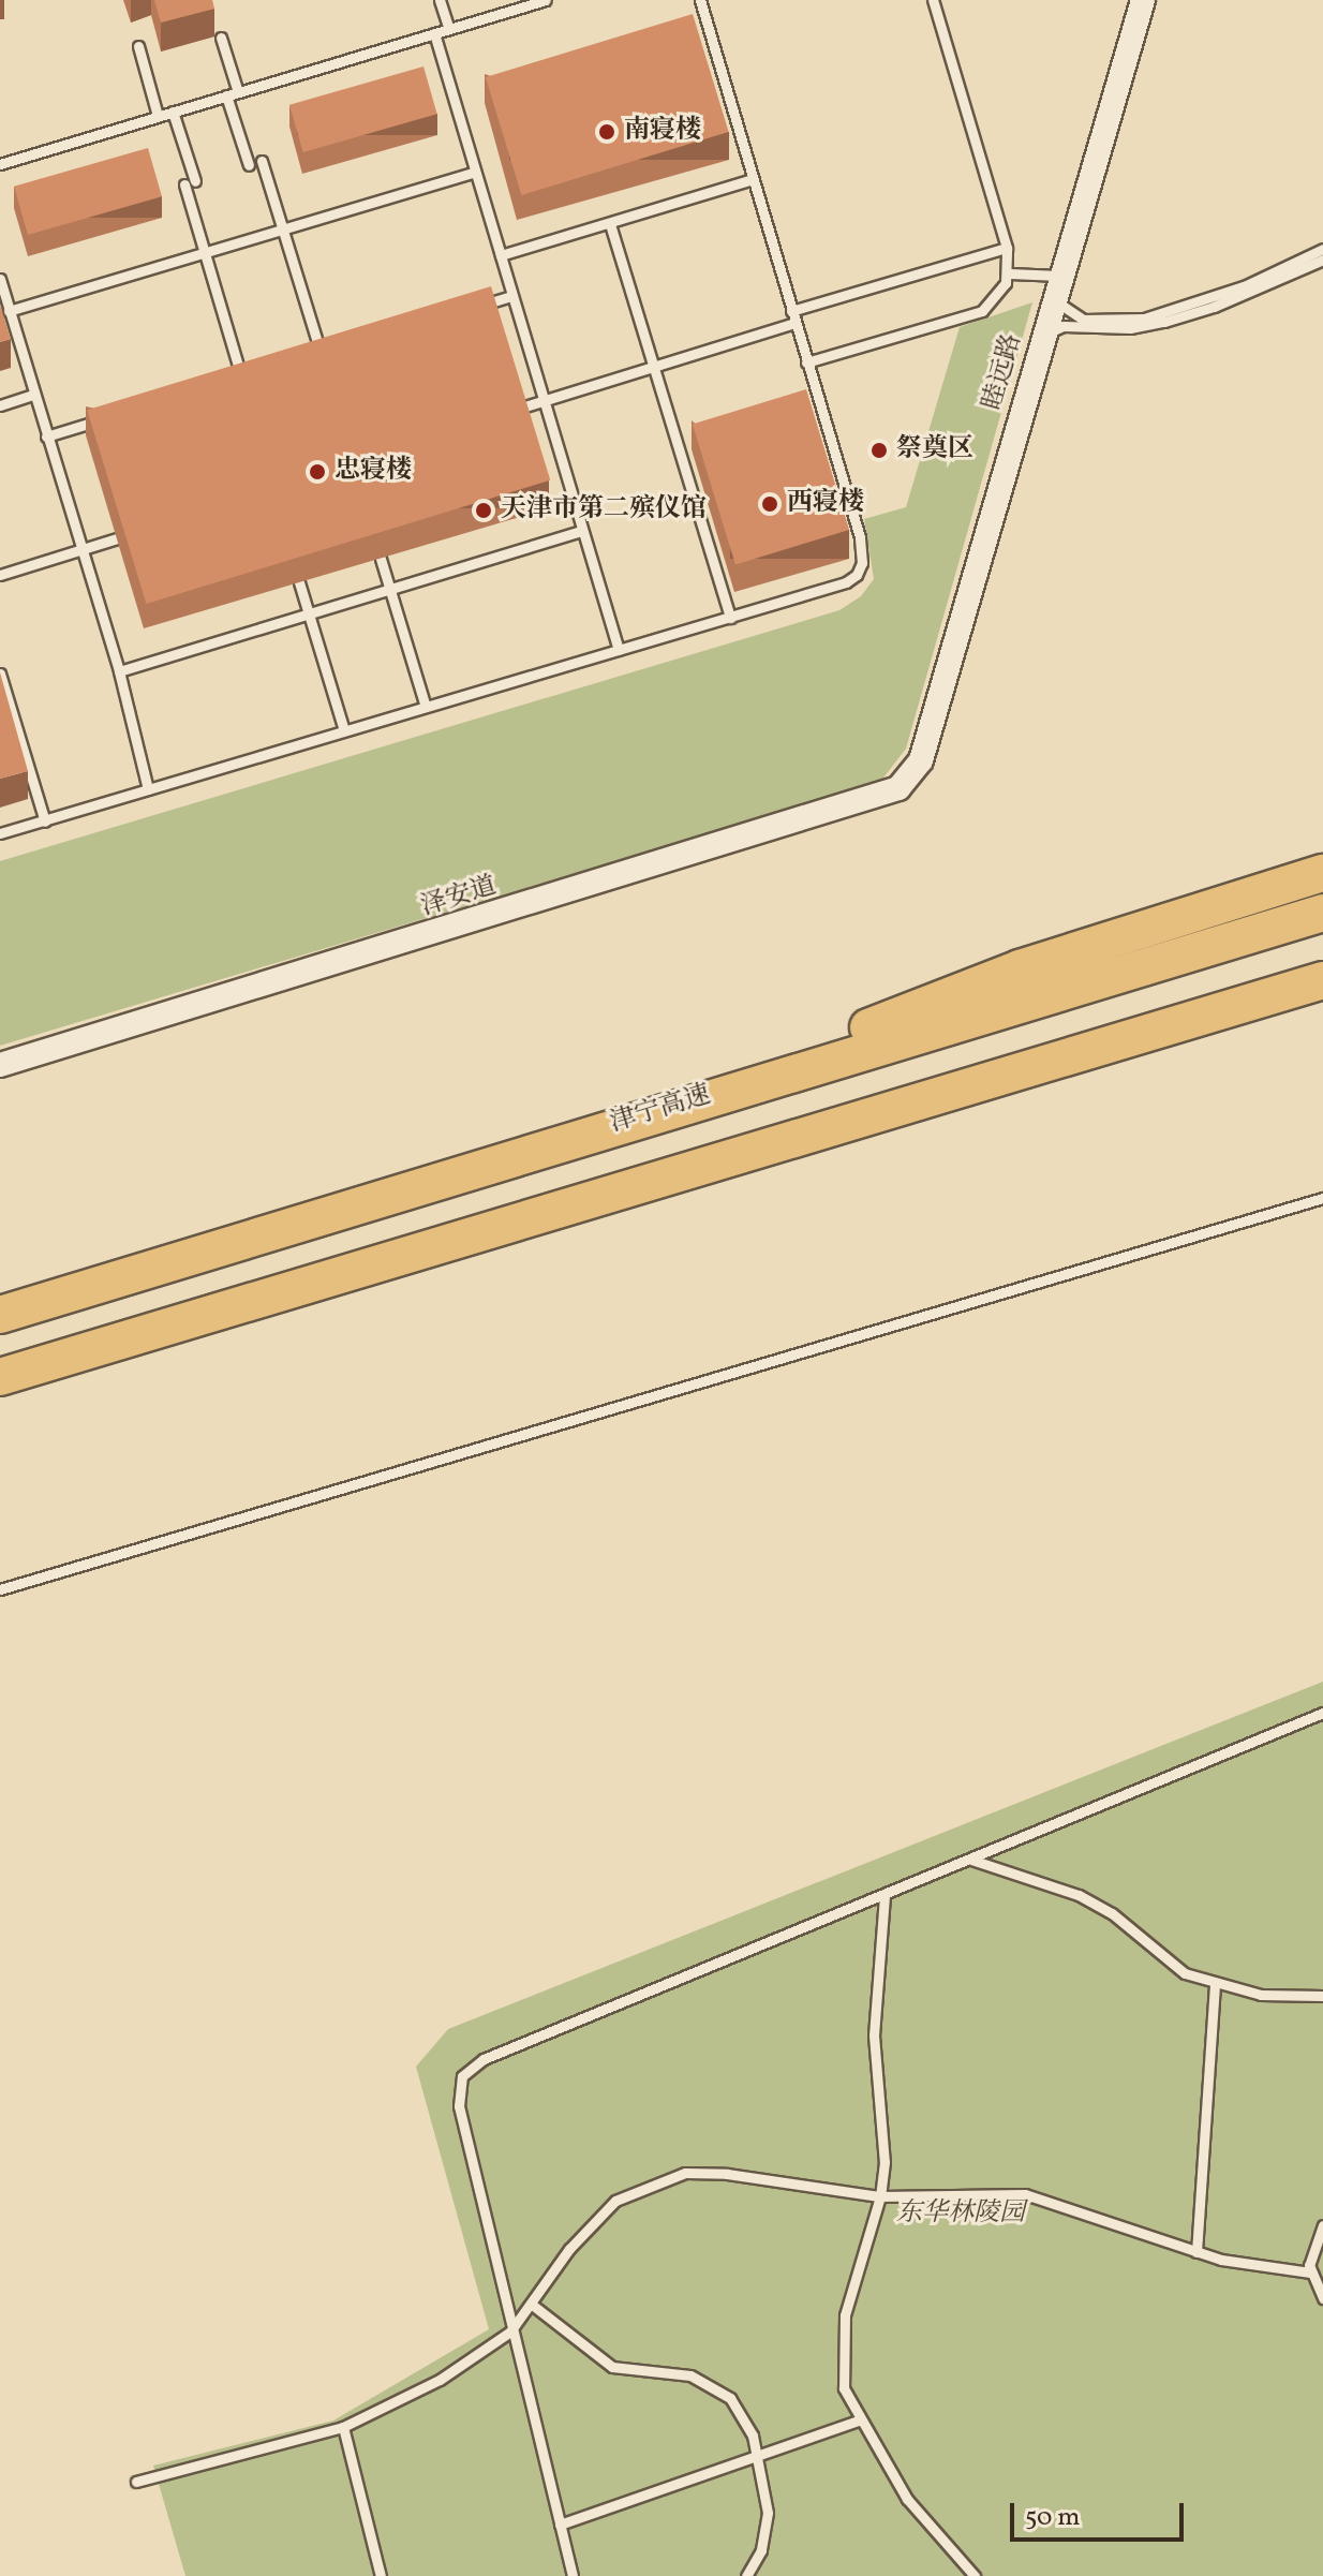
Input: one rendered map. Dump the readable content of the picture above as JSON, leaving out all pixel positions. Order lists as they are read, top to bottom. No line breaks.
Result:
{"streets":{"highway":["津宁高速"],"street":["睦远路","泽安道"]},"crossings":[["睦远路","泽安道"]],"parks":["东华林陵园"],"places":["南寝楼","祭奠区","忠寝楼","西寝楼","天津市第二殡仪馆"],"scale_bar":"50 m"}
